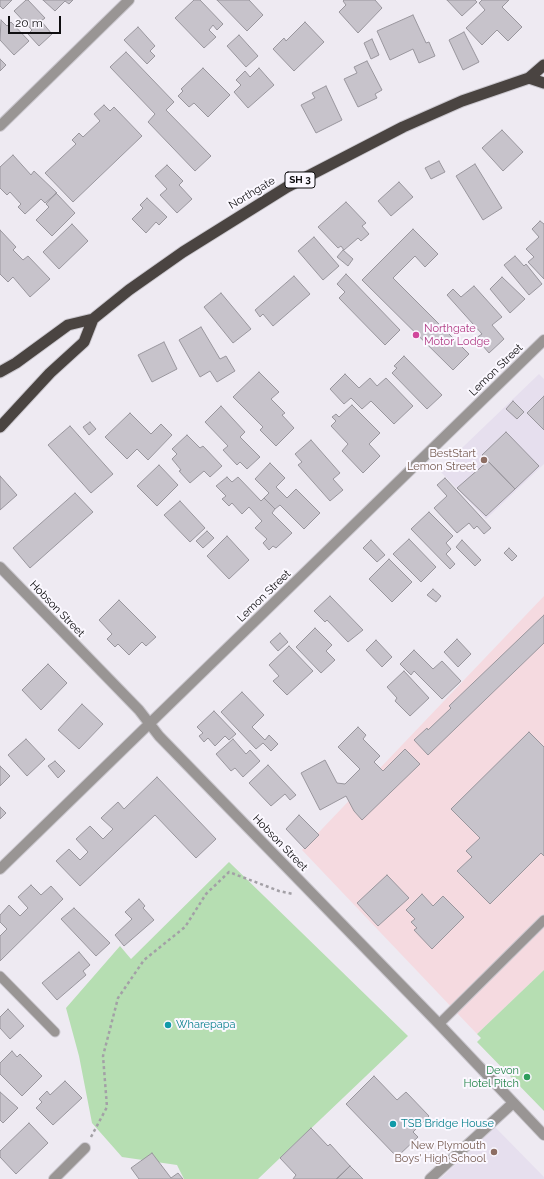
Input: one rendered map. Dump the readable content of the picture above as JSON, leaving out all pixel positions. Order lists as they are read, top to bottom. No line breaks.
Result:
{"streets":{"highway":["SH 3","Northgate"],"street":["Lemon Street","Hobson Street"]},"crossings":[["Lemon Street","Hobson Street"]],"places":["Northgate Motor Lodge","BestStart Lemon Street","Wharepapa","Devon Hotel Pitch","TSB Bridge House","New Plymouth Boys' High School"],"scale_bar":"20 m"}
